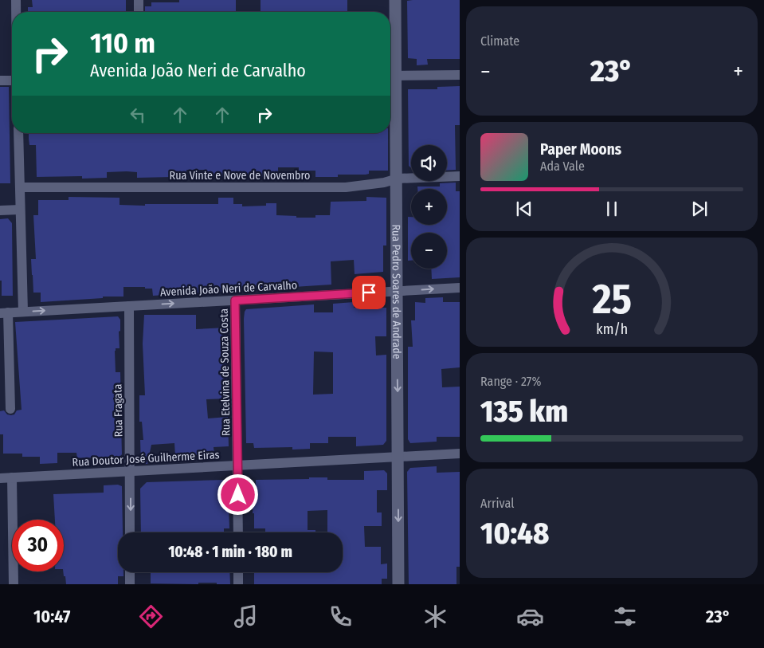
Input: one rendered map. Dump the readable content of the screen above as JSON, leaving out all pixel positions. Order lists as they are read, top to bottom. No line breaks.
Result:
{"streets":{"street":["Rua Vinte e Nove de Novembro","Avenida João Neri de Carvalho","Rua Pedro Soares de Andrade","Rua Etelvina de Souza Costa","Rua Fragata","Rua Doutor José Guilherme Eiras"]},"crossings":[["Rua Vinte e Nove de Novembro","Rua Pedro Soares de Andrade"],["Avenida João Neri de Carvalho","Rua Pedro Soares de Andrade"],["Avenida João Neri de Carvalho","Rua Etelvina de Souza Costa"],["Avenida João Neri de Carvalho","Rua Fragata"],["Rua Pedro Soares de Andrade","Rua Doutor José Guilherme Eiras"],["Rua Etelvina de Souza Costa","Rua Doutor José Guilherme Eiras"],["Rua Fragata","Rua Doutor José Guilherme Eiras"]],"one_way":["Avenida João Neri de Carvalho","Rua Pedro Soares de Andrade"],"page":{"tile":["Climate",["Range · 27%","135 km"],["Arrival","10:48"]],"turn":["110 m","Avenida João Neri de Carvalho"],"heat":["−","23°","+"],"song":["Paper Moons","Ada Vale"],"map_buttons":["+","−"],"limit":"30","trip":"10:48 · 1 min · 180 m","tabs":["10:47","23°"],"gauge":["25","km/h"]}}
